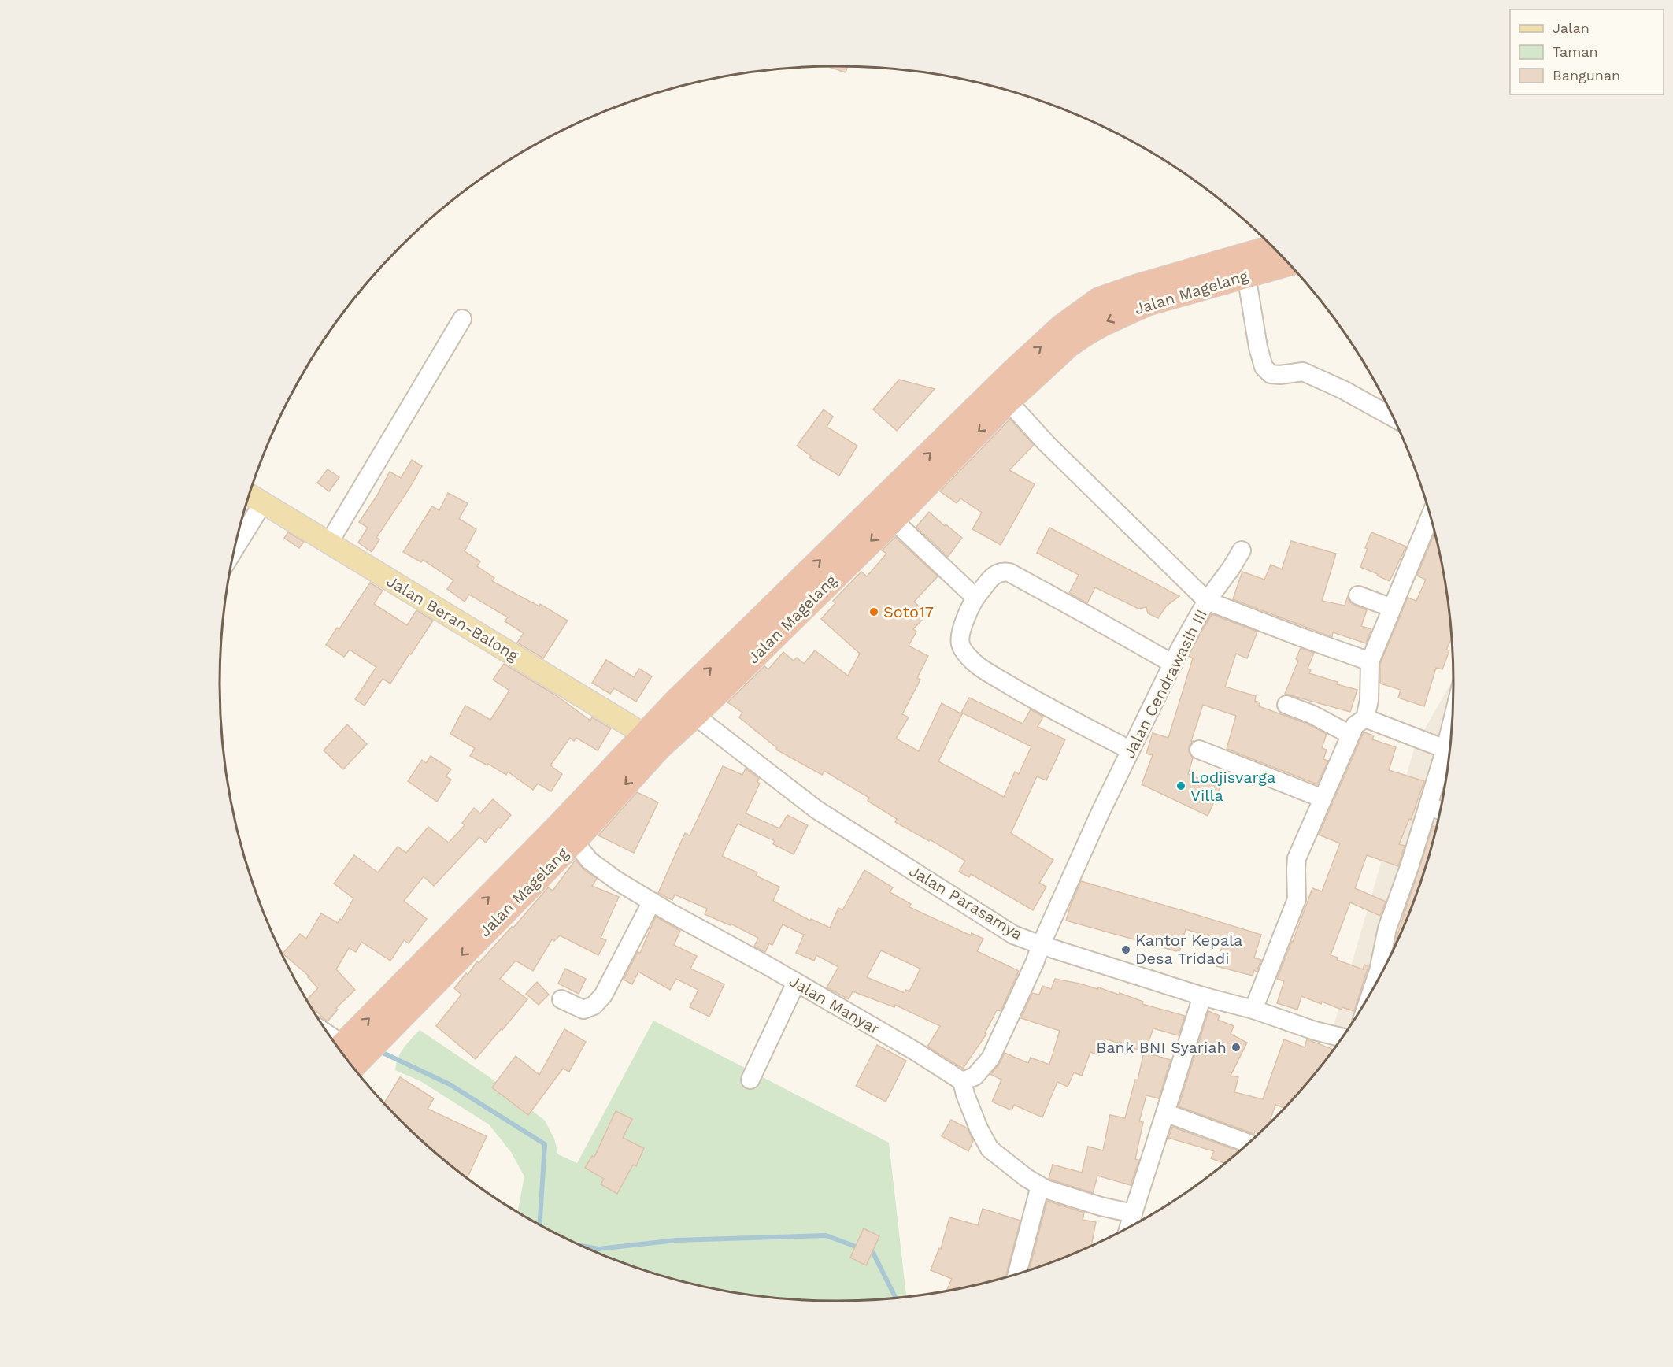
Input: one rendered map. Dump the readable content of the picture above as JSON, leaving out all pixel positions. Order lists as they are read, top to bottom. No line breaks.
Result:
{"streets":{"highway":["Jalan Magelang"],"main road":["Jalan Beran-Balong"],"street":["Jalan Cendrawasih III","Jalan Parasamya","Jalan Manyar"]},"crossings":[["Jalan Magelang","Jalan Beran-Balong"],["Jalan Magelang","Jalan Cendrawasih III"],["Jalan Magelang","Jalan Parasamya"],["Jalan Magelang","Jalan Manyar"],["Jalan Cendrawasih III","Jalan Parasamya"]],"places":["Soto17","Lodjisvarga Villa","Kantor Kepala Desa Tridadi","Bank BNI Syariah"],"legend":["Jalan","Taman","Bangunan"]}
